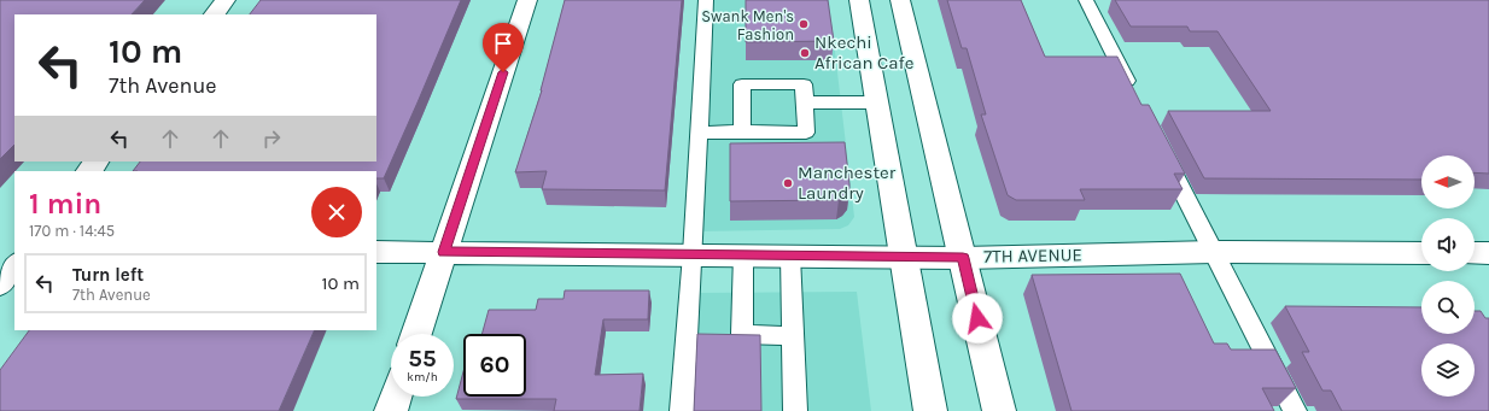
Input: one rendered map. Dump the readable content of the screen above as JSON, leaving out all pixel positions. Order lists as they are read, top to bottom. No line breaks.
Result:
{"streets":{"street":["7TH AVENUE"]},"places":["Swank Men's Fashion","Nkechi African Cafe","Manchester Laundry"],"north":"left","page":{"turn":["10 m","7th Avenue"],"heading":["1 min","170 m · 14:45"],"list":[{"name":"Turn left","note":"7th Avenue","value":"10 m"}],"speed":"55 km/h","limit":"60"}}
